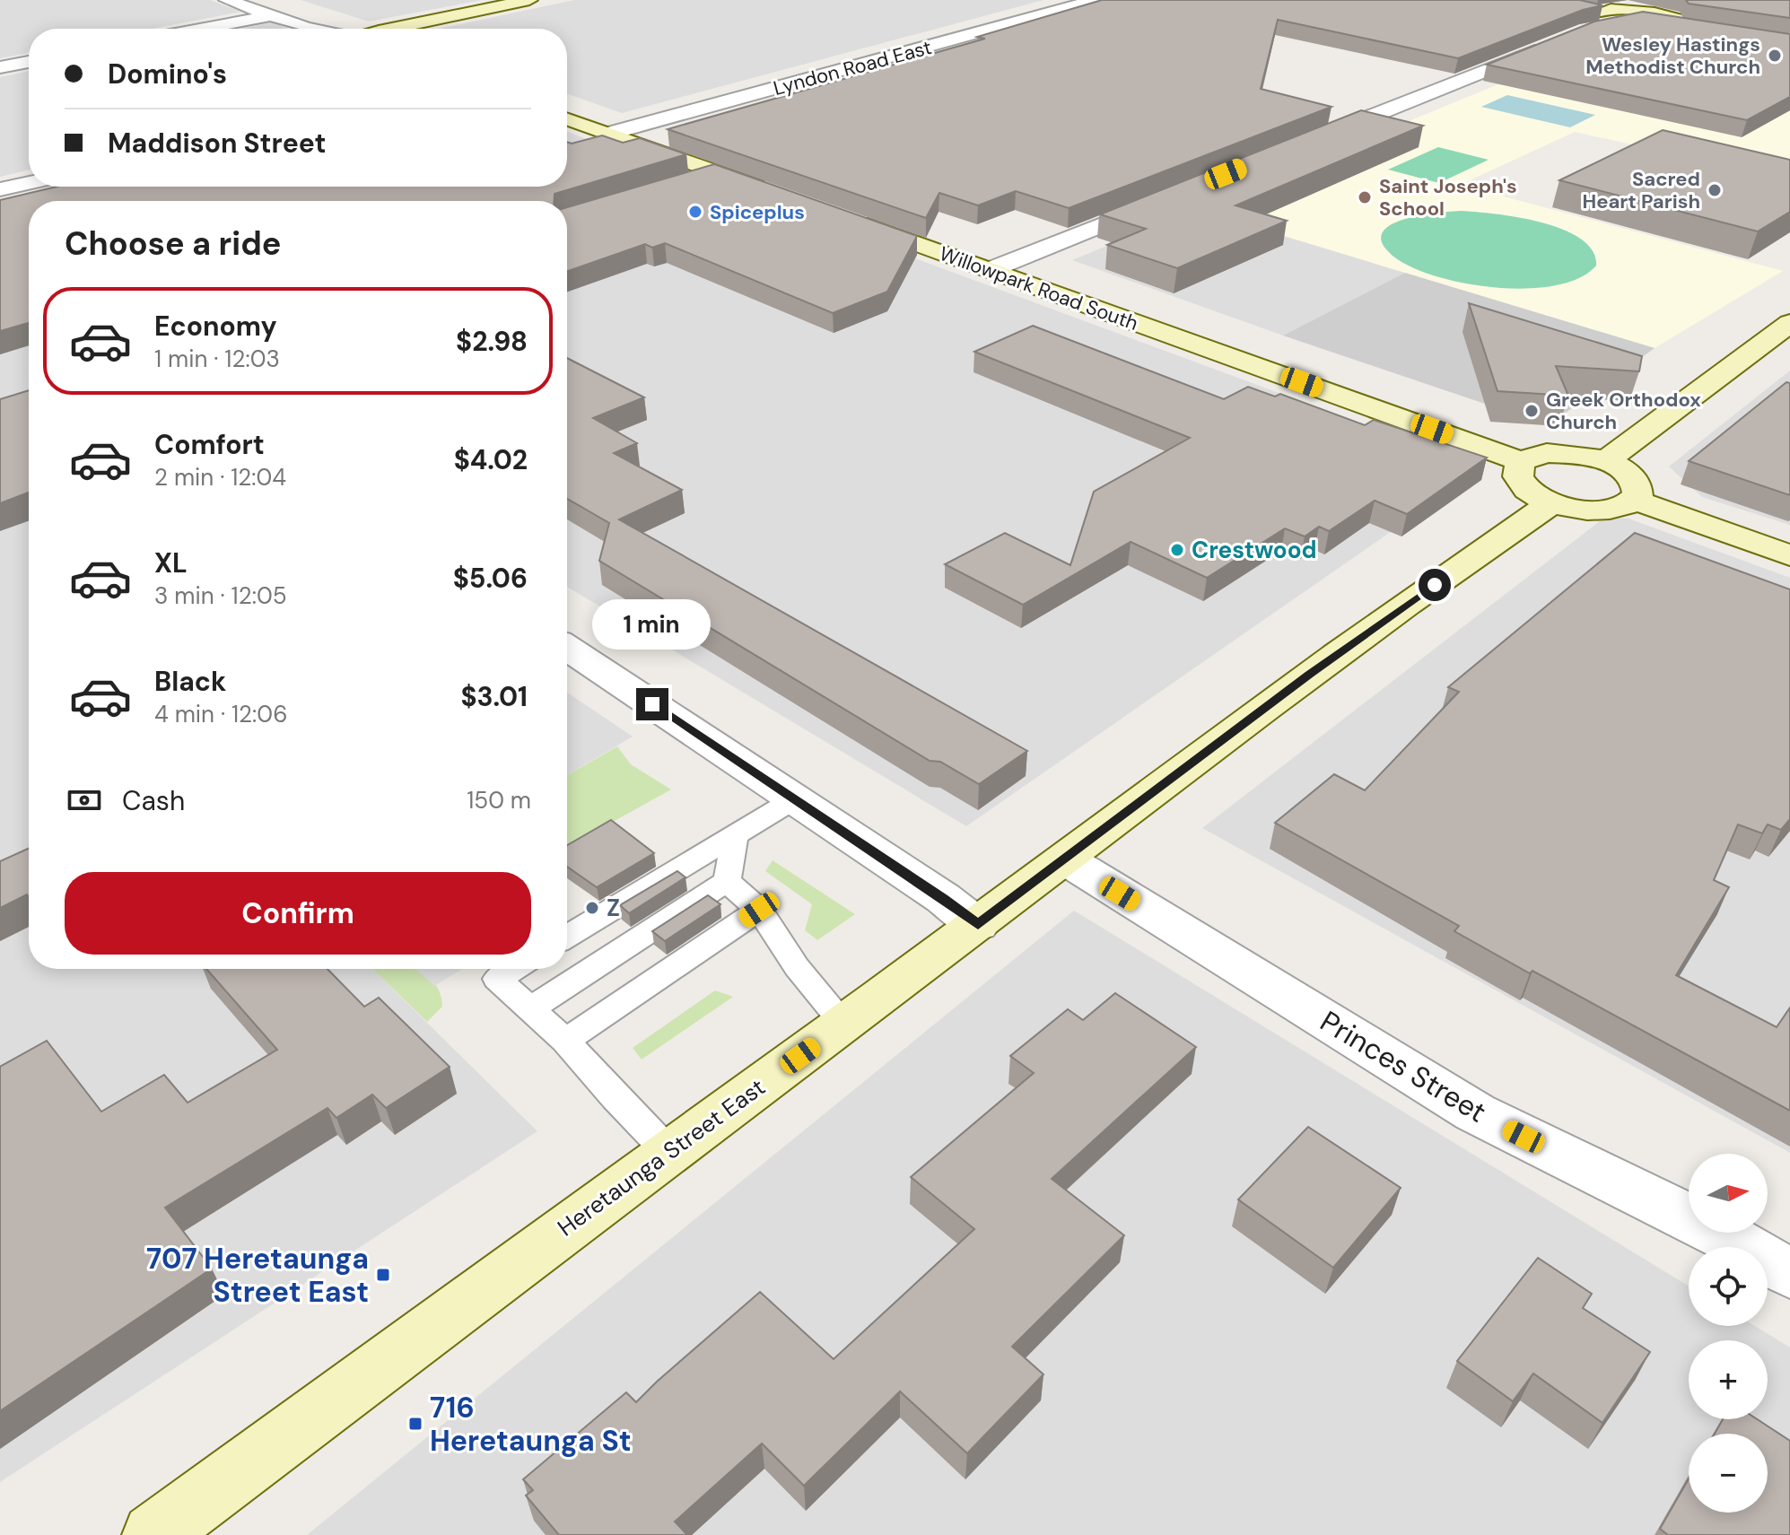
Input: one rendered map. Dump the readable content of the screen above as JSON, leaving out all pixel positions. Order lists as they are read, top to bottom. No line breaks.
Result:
{"streets":{"main road":["Willowpark Road South","Heretaunga Street East"],"street":["Lyndon Road East","Princes Street"]},"crossings":[["Princes Street","Heretaunga Street East"]],"places":{"other":["Wesley Hastings Methodist Church","Sacred Heart Parish","Saint Joseph's School","Spiceplus","Greek Orthodox Church","Crestwood","Z"],"transit":["707 Heretaunga Street East","716 Heretaunga St"]},"north":"right","page":{"banner":["Domino's","Maddison Street"],"heading":"Choose a ride","list":[{"name":"Economy","note":"1 min · 12:03","value":"$2.98"},{"name":"Comfort","note":"2 min · 12:04","value":"$4.02"},{"name":"XL","note":"3 min · 12:05","value":"$5.06"},{"name":"Black","note":"4 min · 12:06","value":"$3.01"}],"bubble":"1 min","pay":["Cash","150 m"],"buttons":"Confirm","map_buttons":["+","−"]}}
